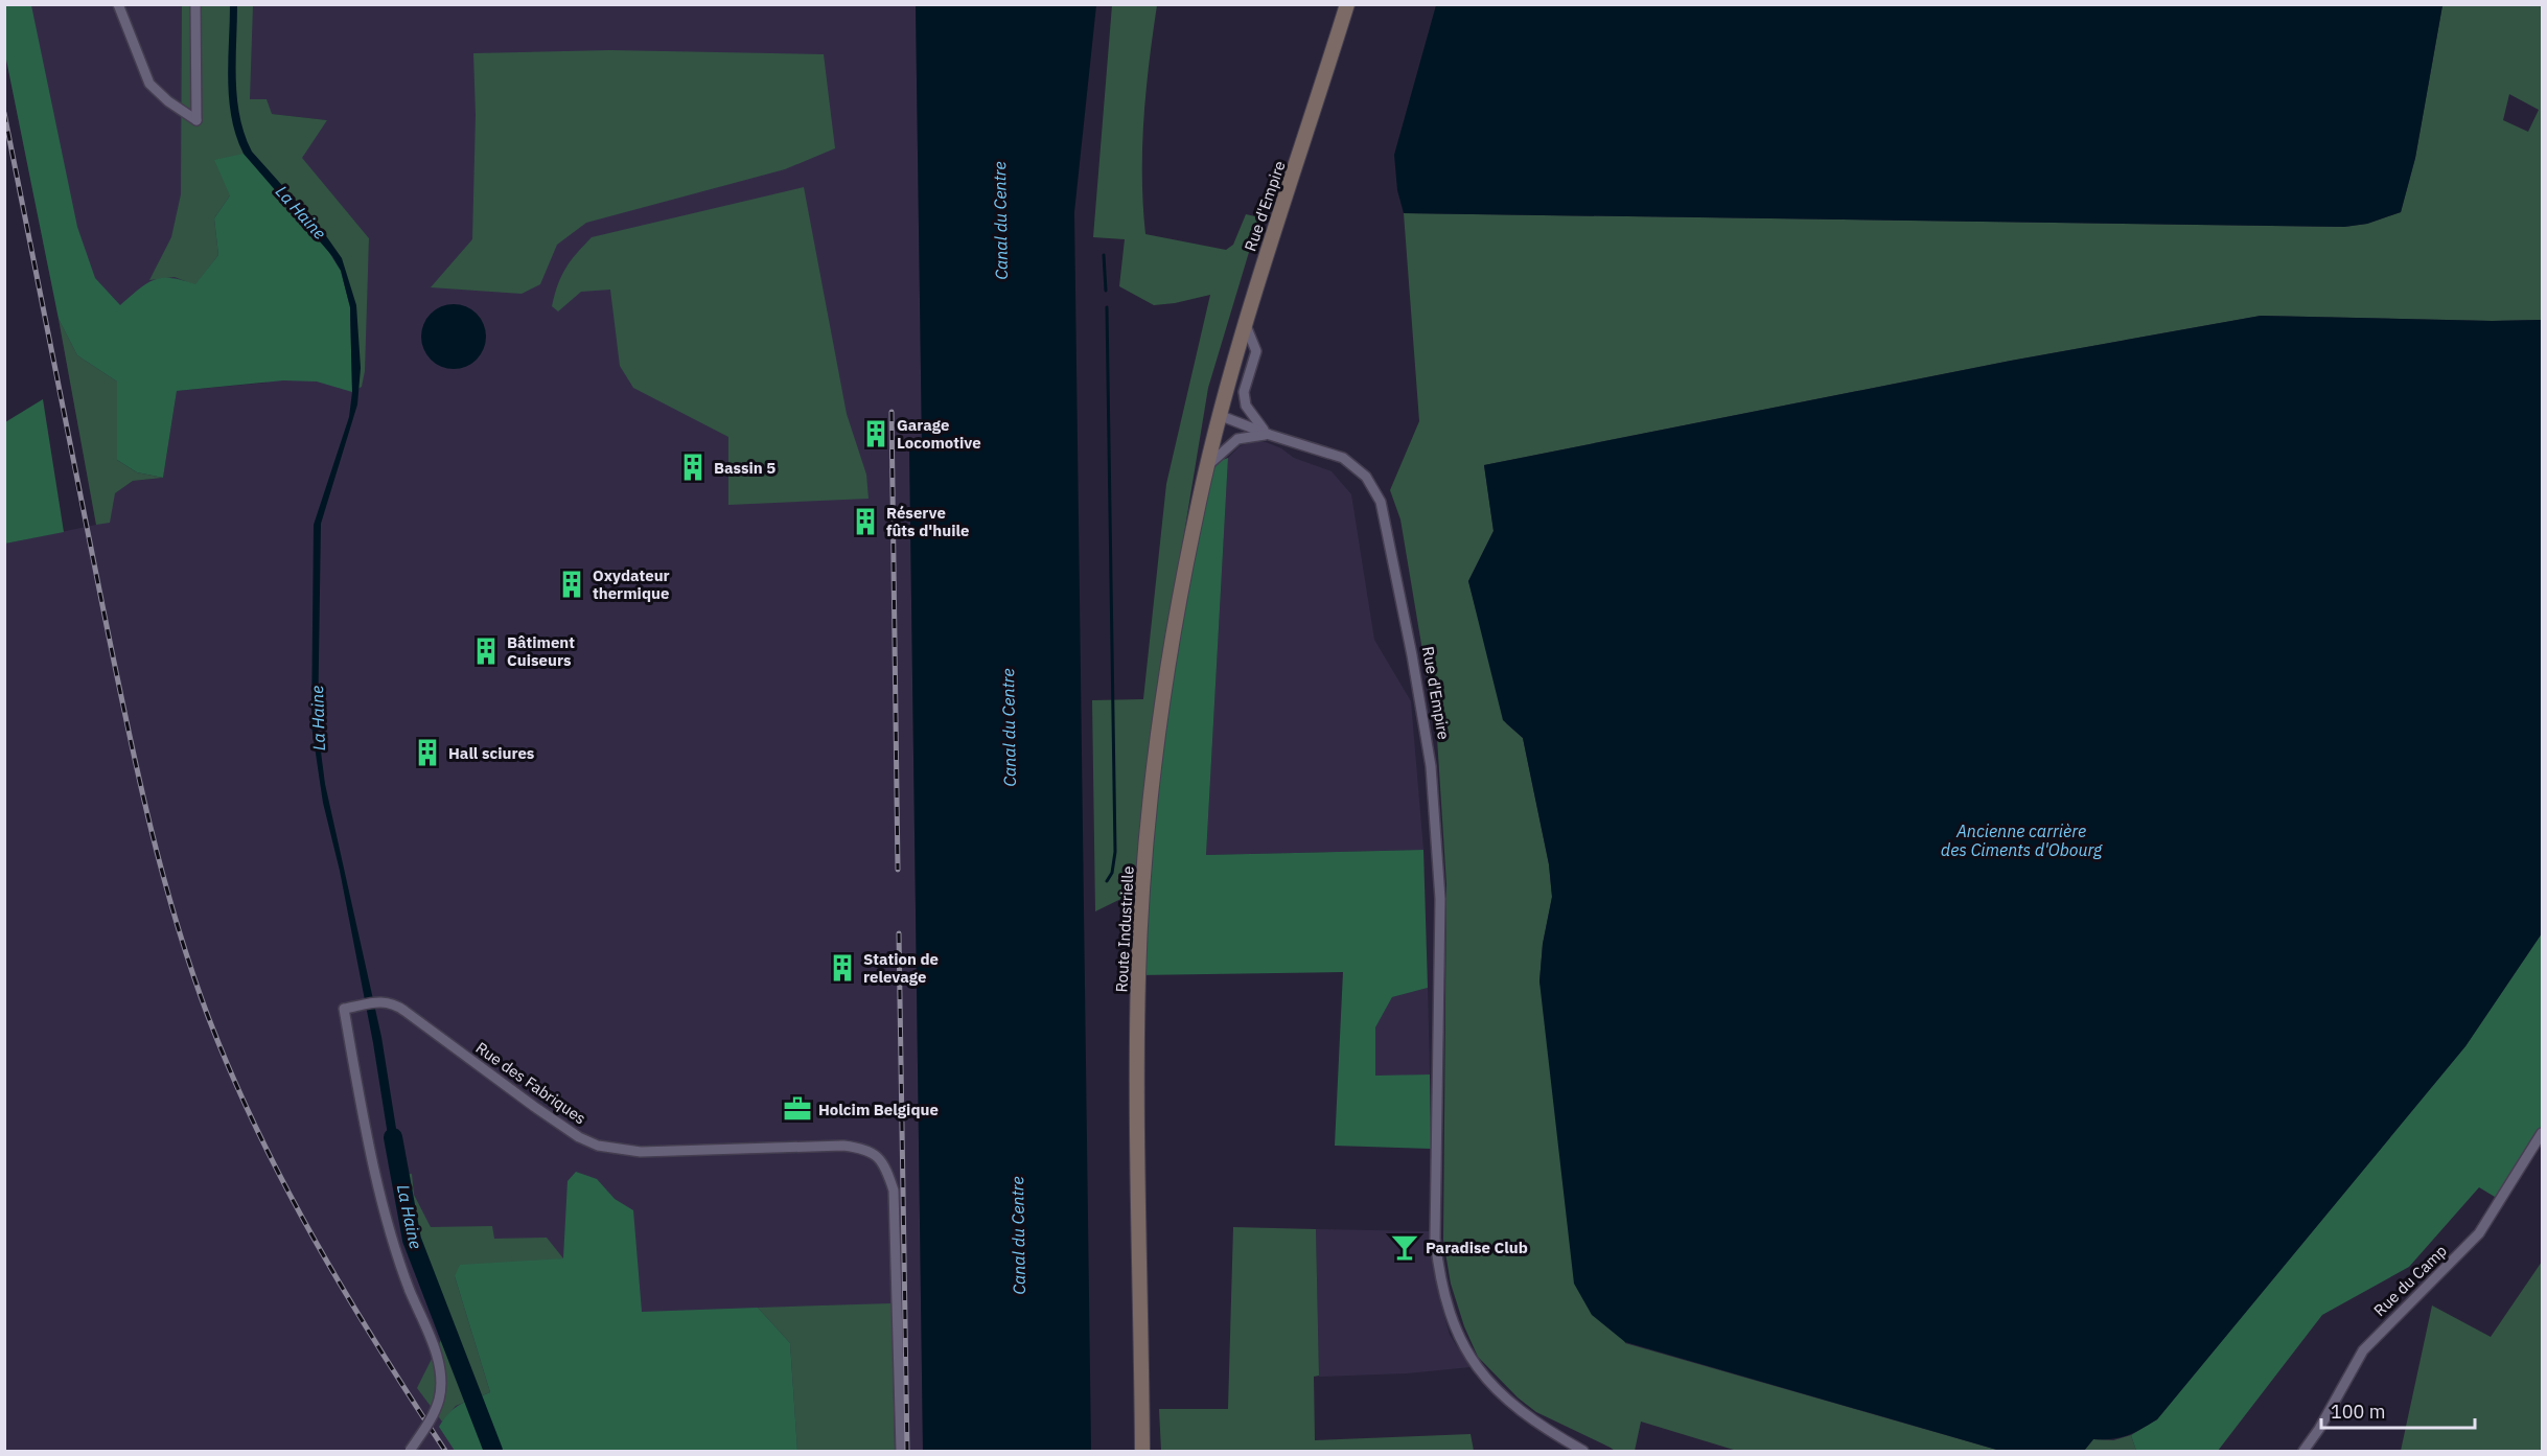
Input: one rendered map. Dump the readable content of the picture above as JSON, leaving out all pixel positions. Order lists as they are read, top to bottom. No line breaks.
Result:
{"streets":{"main road":["Rue d'Empire","Route Industrielle"],"street":["Rue des Fabriques","Rue du Camp"]},"crossings":[["Rue d'Empire","Route Industrielle"]],"water":["La Haine","Canal du Centre","Ancienne carrière des Ciments d'Obourg"],"places":{"building":["Garage Locomotive","Bassin 5","Réserve fûts d'huile","Oxydateur thermique","Bâtiment Cuiseurs","Hall sciures","Station de relevage"],"office":["Holcim Belgique"],"bar":["Paradise Club"]},"scale_bar":"100 m"}
